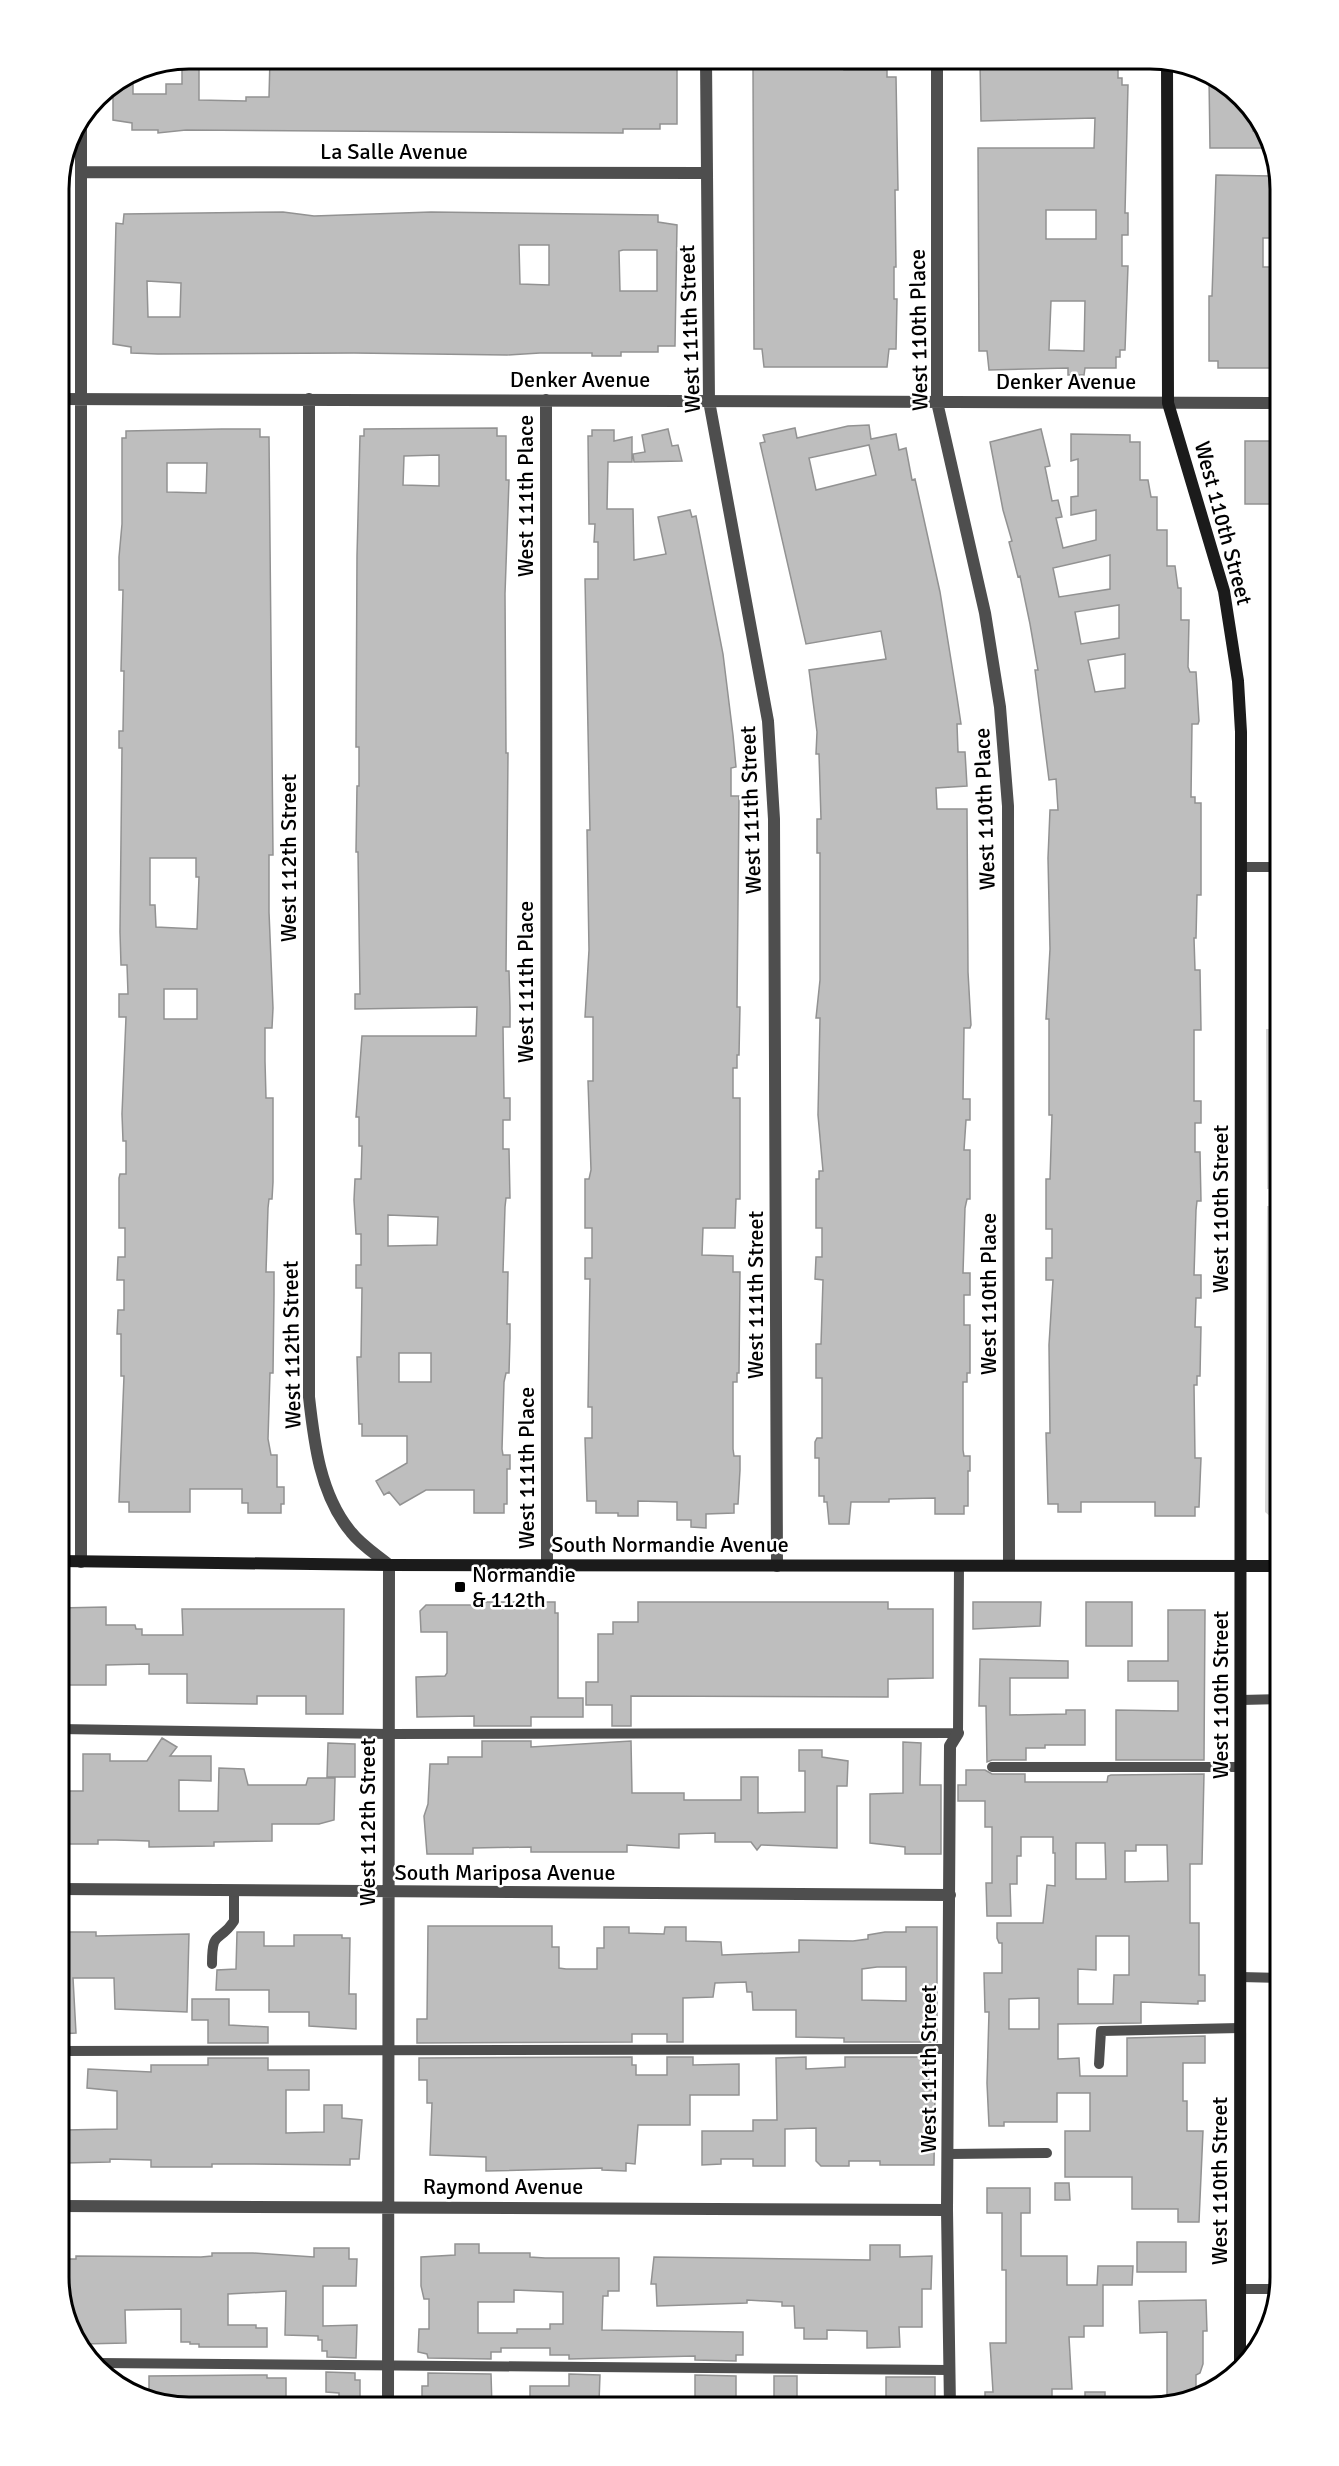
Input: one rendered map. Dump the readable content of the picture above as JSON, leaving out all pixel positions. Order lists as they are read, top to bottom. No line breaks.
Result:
{"streets":{"street":["La Salle Avenue","West 111th Street","West 110th Place","Denker Avenue","West 111th Place","West 110th Street","West 112th Street","South Normandie Avenue","South Mariposa Avenue","Raymond Avenue"]},"crossings":[["La Salle Avenue","West 111th Street"],["West 111th Street","Denker Avenue"],["West 111th Street","South Normandie Avenue"],["West 111th Street","South Mariposa Avenue"],["West 111th Street","Raymond Avenue"],["West 110th Place","Denker Avenue"],["West 110th Place","South Normandie Avenue"],["Denker Avenue","West 111th Place"],["Denker Avenue","West 110th Street"],["Denker Avenue","West 112th Street"],["West 111th Place","South Normandie Avenue"],["West 110th Street","South Normandie Avenue"],["West 112th Street","South Normandie Avenue"],["West 112th Street","South Mariposa Avenue"],["West 112th Street","Raymond Avenue"]],"places":{"transit":["Normandie & 112th"]}}
